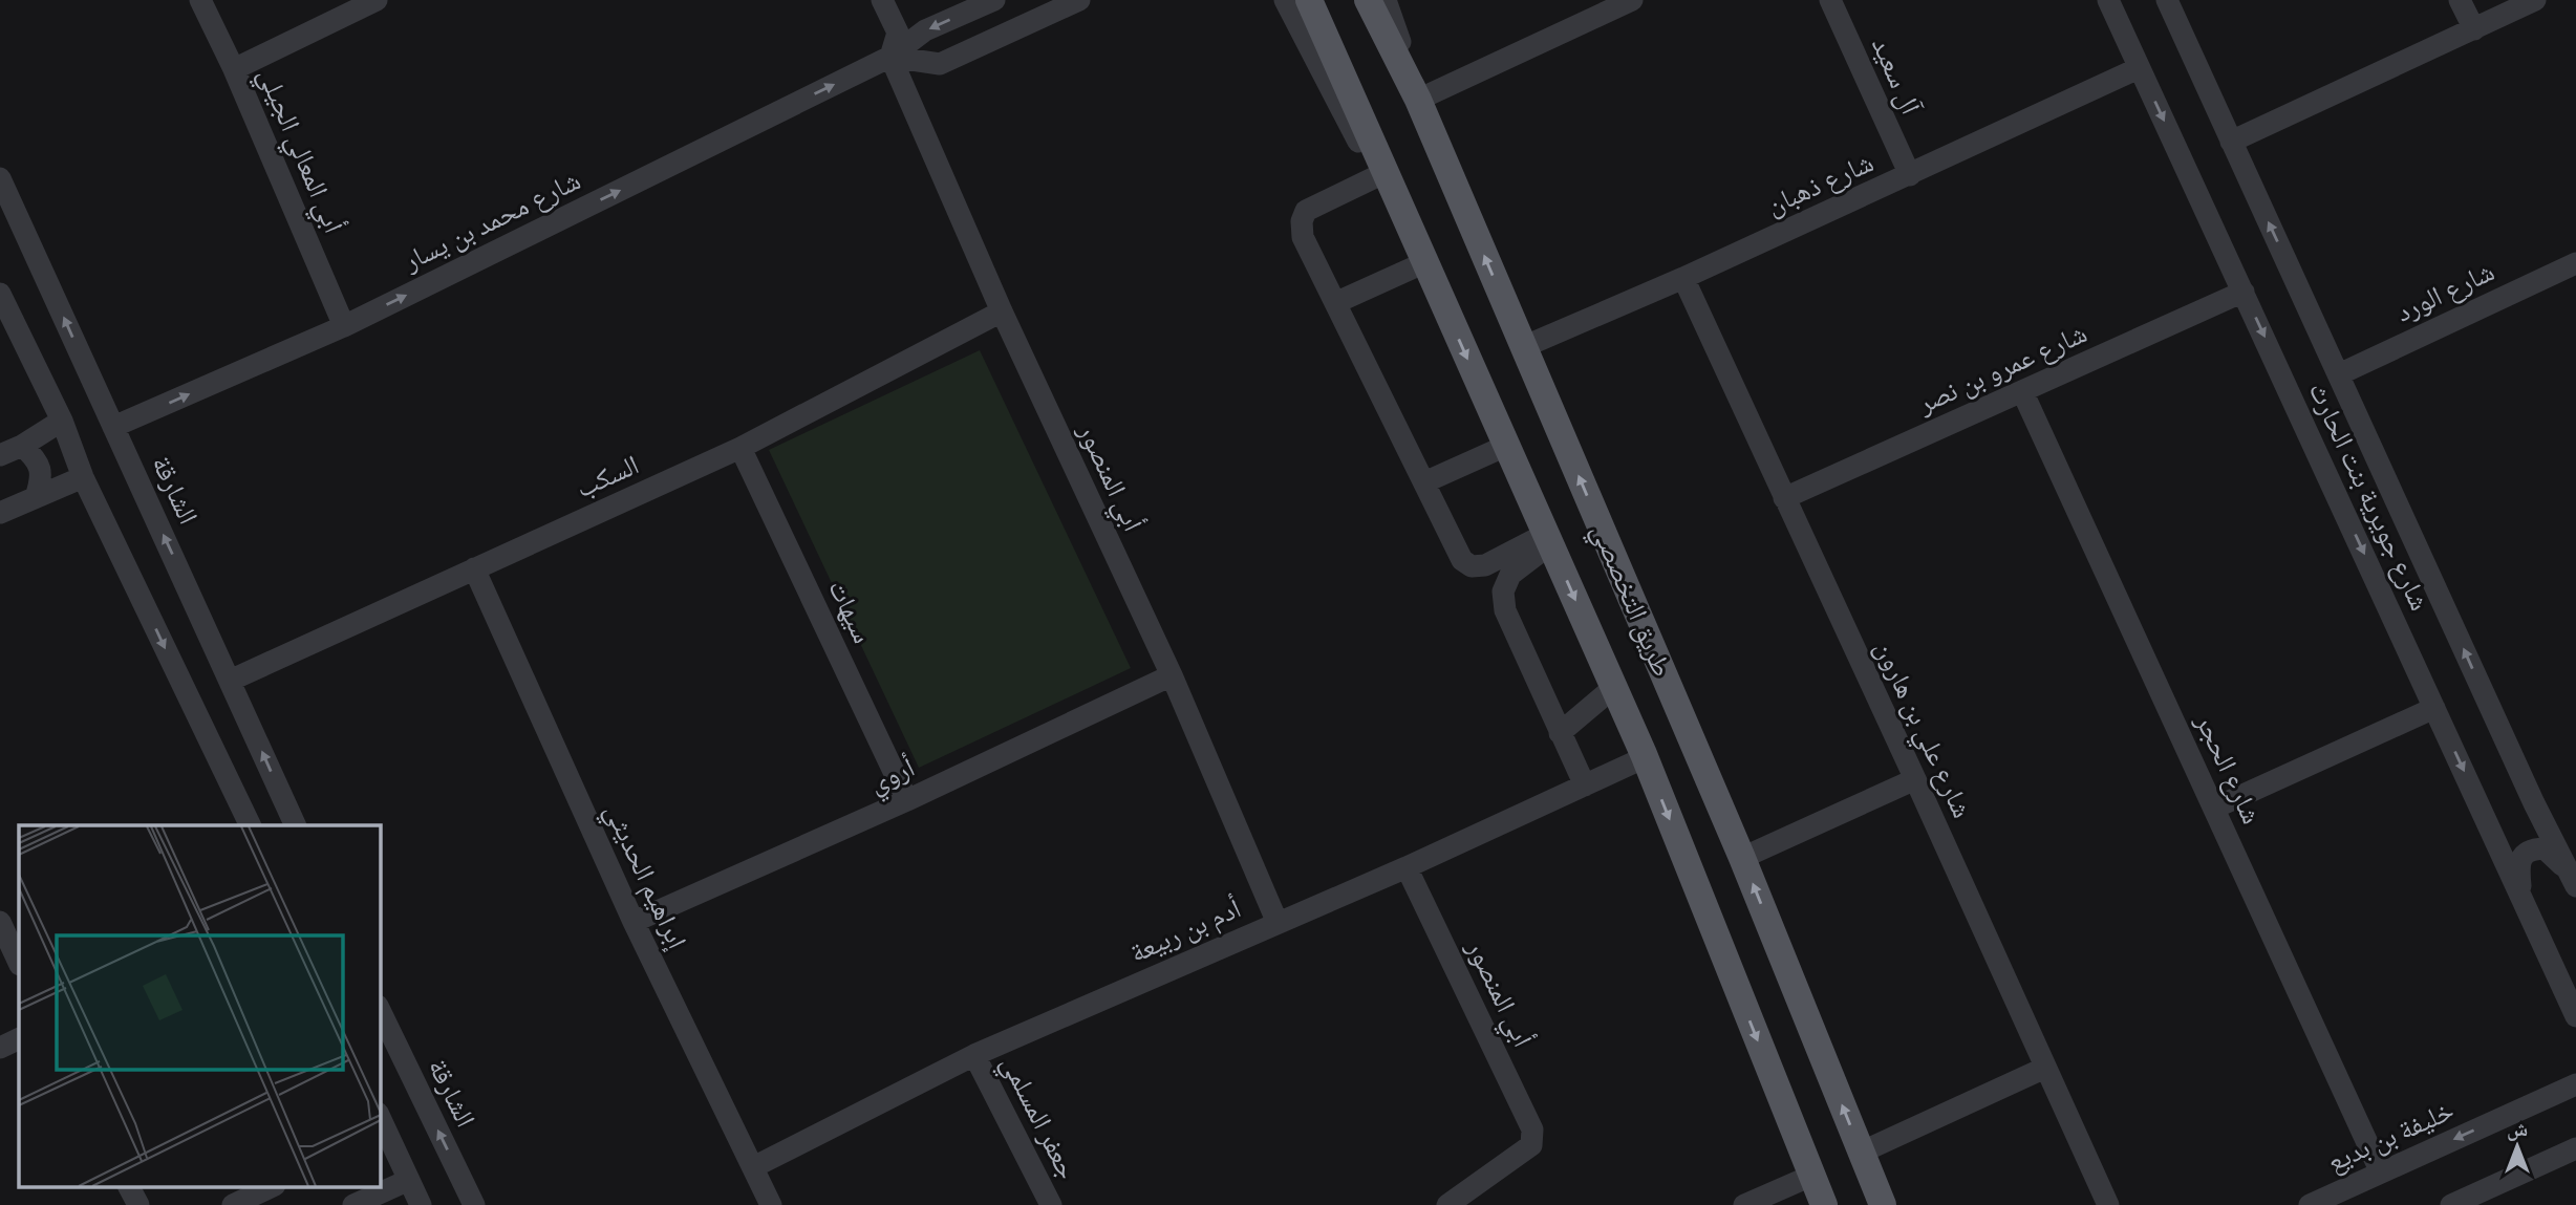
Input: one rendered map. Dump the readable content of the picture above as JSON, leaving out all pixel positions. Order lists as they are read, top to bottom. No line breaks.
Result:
{"streets":{"main road":["طريق التخصصي"],"street":["آل سعيد","أبي المعالي الجيلي","شارع ذهبان","شارع محمد بن يسار","شارع الورد","شارع عمرو بن نصر","السكب","أبي المنصور","الشارقة","شارع جويرية بنت الحارث","سيهات","شارع علي بن هارون","شارع الحجر","أروي","إبراهيم الحديثي","أدم بن ربيعة","جعفر المسلمي","خليفة بن بديع"]},"crossings":[["آل سعيد","شارع ذهبان"],["أبي المعالي الجيلي","شارع محمد بن يسار"],["شارع ذهبان","شارع جويرية بنت الحارث"],["شارع ذهبان","طريق التخصصي"],["شارع ذهبان","شارع علي بن هارون"],["شارع محمد بن يسار","أبي المنصور"],["شارع محمد بن يسار","الشارقة"],["شارع الورد","شارع جويرية بنت الحارث"],["شارع عمرو بن نصر","شارع جويرية بنت الحارث"],["شارع عمرو بن نصر","شارع علي بن هارون"],["شارع عمرو بن نصر","شارع الحجر"],["السكب","أبي المنصور"],["السكب","الشارقة"],["السكب","سيهات"],["السكب","إبراهيم الحديثي"],["أبي المنصور","أروي"],["أبي المنصور","أدم بن ربيعة"],["طريق التخصصي","أدم بن ربيعة"],["سيهات","أروي"],["شارع الحجر","خليفة بن بديع"],["أروي","إبراهيم الحديثي"],["إبراهيم الحديثي","أدم بن ربيعة"],["أدم بن ربيعة","جعفر المسلمي"]],"north":"top"}
